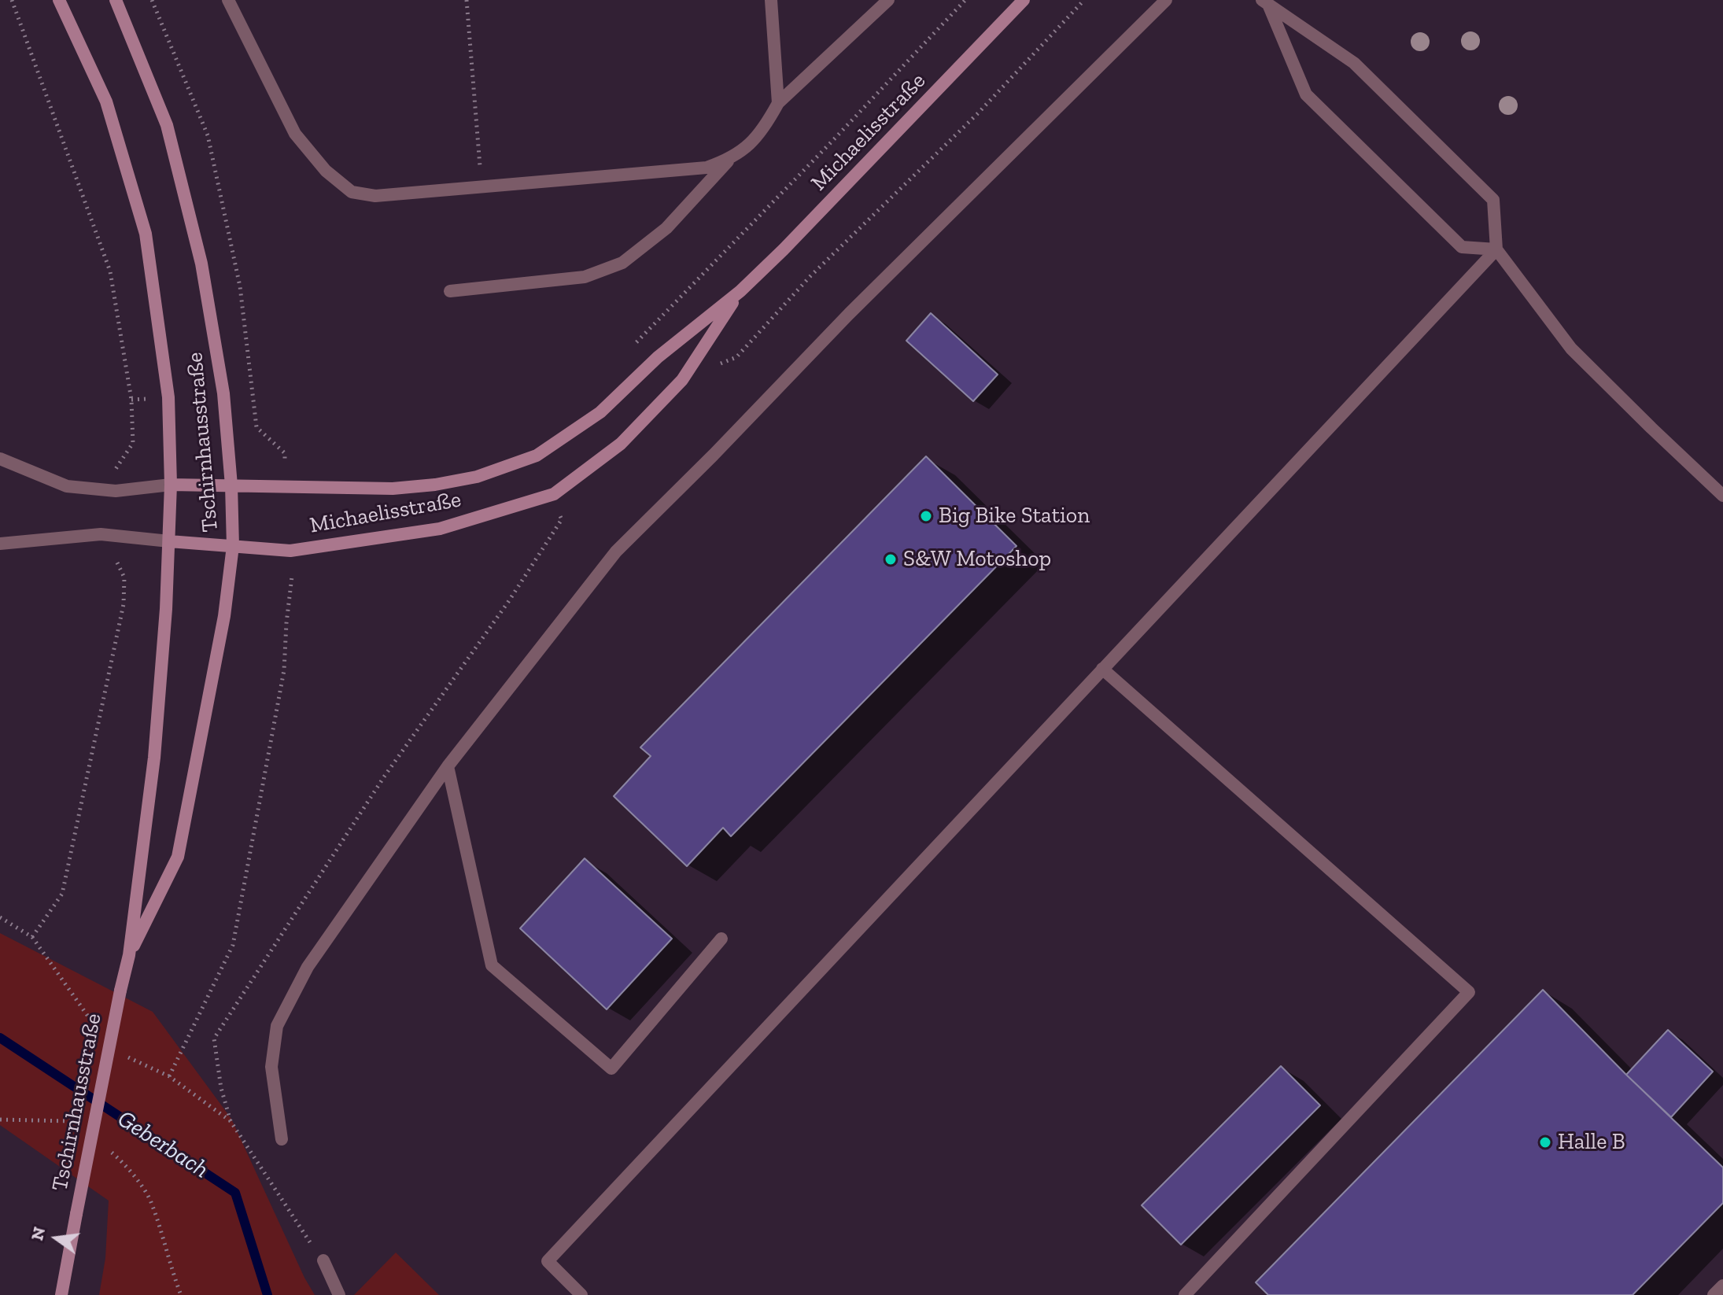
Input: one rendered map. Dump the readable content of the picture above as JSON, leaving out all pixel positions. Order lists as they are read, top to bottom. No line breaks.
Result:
{"streets":{"main road":["Michaelisstraße","Tschirnhausstraße"]},"crossings":[["Michaelisstraße","Tschirnhausstraße"]],"water":["Geberbach"],"places":["Big Bike Station","S&W Motoshop","Halle B"],"north":"left"}
